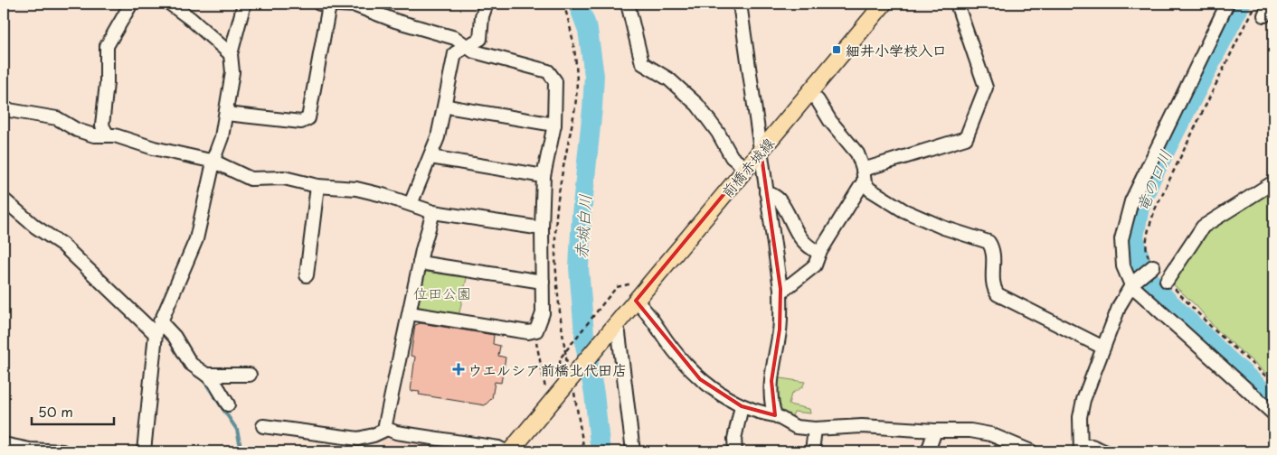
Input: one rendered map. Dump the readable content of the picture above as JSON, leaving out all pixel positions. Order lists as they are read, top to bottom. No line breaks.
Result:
{"streets":{"main road":["前橋赤城線"]},"water":["竜の口川","赤城白川"],"parks":["位田公園"],"places":{"transit":["細井小学校入口"],"health":["ウエルシア前橋北代田店"]},"scale_bar":"50 m"}
